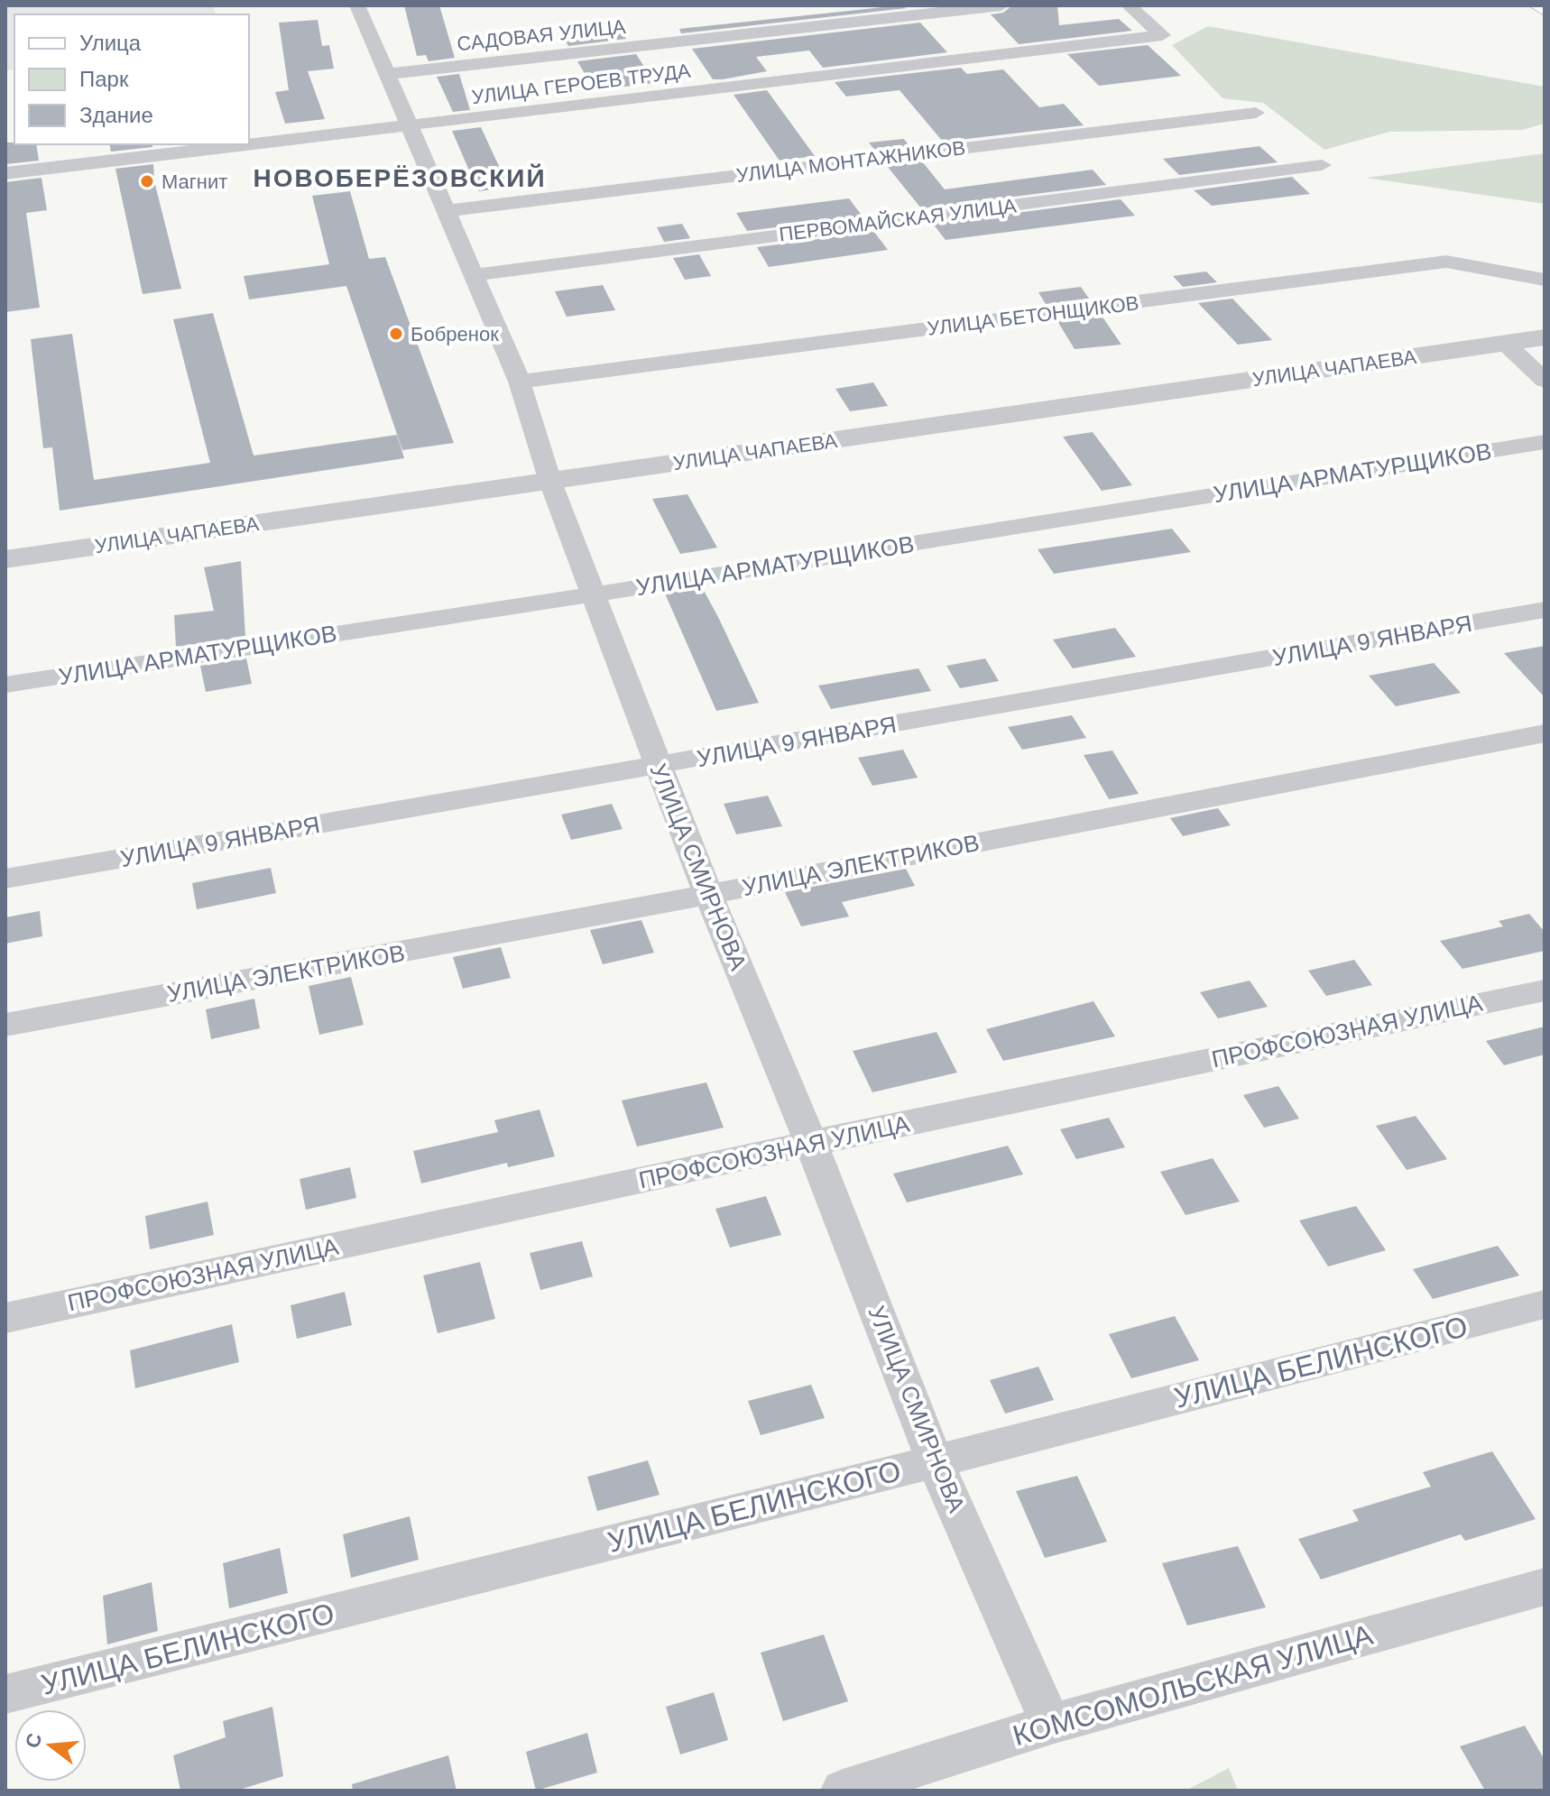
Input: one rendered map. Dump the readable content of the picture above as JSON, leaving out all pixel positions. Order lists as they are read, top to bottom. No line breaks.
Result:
{"streets":{"street":["САДОВАЯ УЛИЦА","УЛИЦА ГЕРОЕВ ТРУДА","УЛИЦА МОНТАЖНИКОВ","ПЕРВОМАЙСКАЯ УЛИЦА","УЛИЦА БЕТОНЩИКОВ","УЛИЦА ЧАПАЕВА","УЛИЦА АРМАТУРЩИКОВ","УЛИЦА 9 ЯНВАРЯ","УЛИЦА ЭЛЕКТРИКОВ","УЛИЦА СМИРНОВА","ПРОФСОЮЗНАЯ УЛИЦА","УЛИЦА БЕЛИНСКОГО","КОМСОМОЛЬСКАЯ УЛИЦА"]},"crossings":[["САДОВАЯ УЛИЦА","УЛИЦА СМИРНОВА"],["УЛИЦА ГЕРОЕВ ТРУДА","УЛИЦА СМИРНОВА"],["УЛИЦА МОНТАЖНИКОВ","УЛИЦА СМИРНОВА"],["ПЕРВОМАЙСКАЯ УЛИЦА","УЛИЦА СМИРНОВА"],["УЛИЦА БЕТОНЩИКОВ","УЛИЦА СМИРНОВА"],["УЛИЦА ЧАПАЕВА","УЛИЦА СМИРНОВА"],["УЛИЦА АРМАТУРЩИКОВ","УЛИЦА СМИРНОВА"],["УЛИЦА 9 ЯНВАРЯ","УЛИЦА СМИРНОВА"],["УЛИЦА ЭЛЕКТРИКОВ","УЛИЦА СМИРНОВА"],["УЛИЦА СМИРНОВА","ПРОФСОЮЗНАЯ УЛИЦА"],["УЛИЦА СМИРНОВА","УЛИЦА БЕЛИНСКОГО"],["УЛИЦА СМИРНОВА","КОМСОМОЛЬСКАЯ УЛИЦА"]],"districts":["НОВОБЕРЁЗОВСКИЙ"],"places":["Магнит","Бобренок"],"legend":["Улица","Парк","Здание"],"north":"left"}
